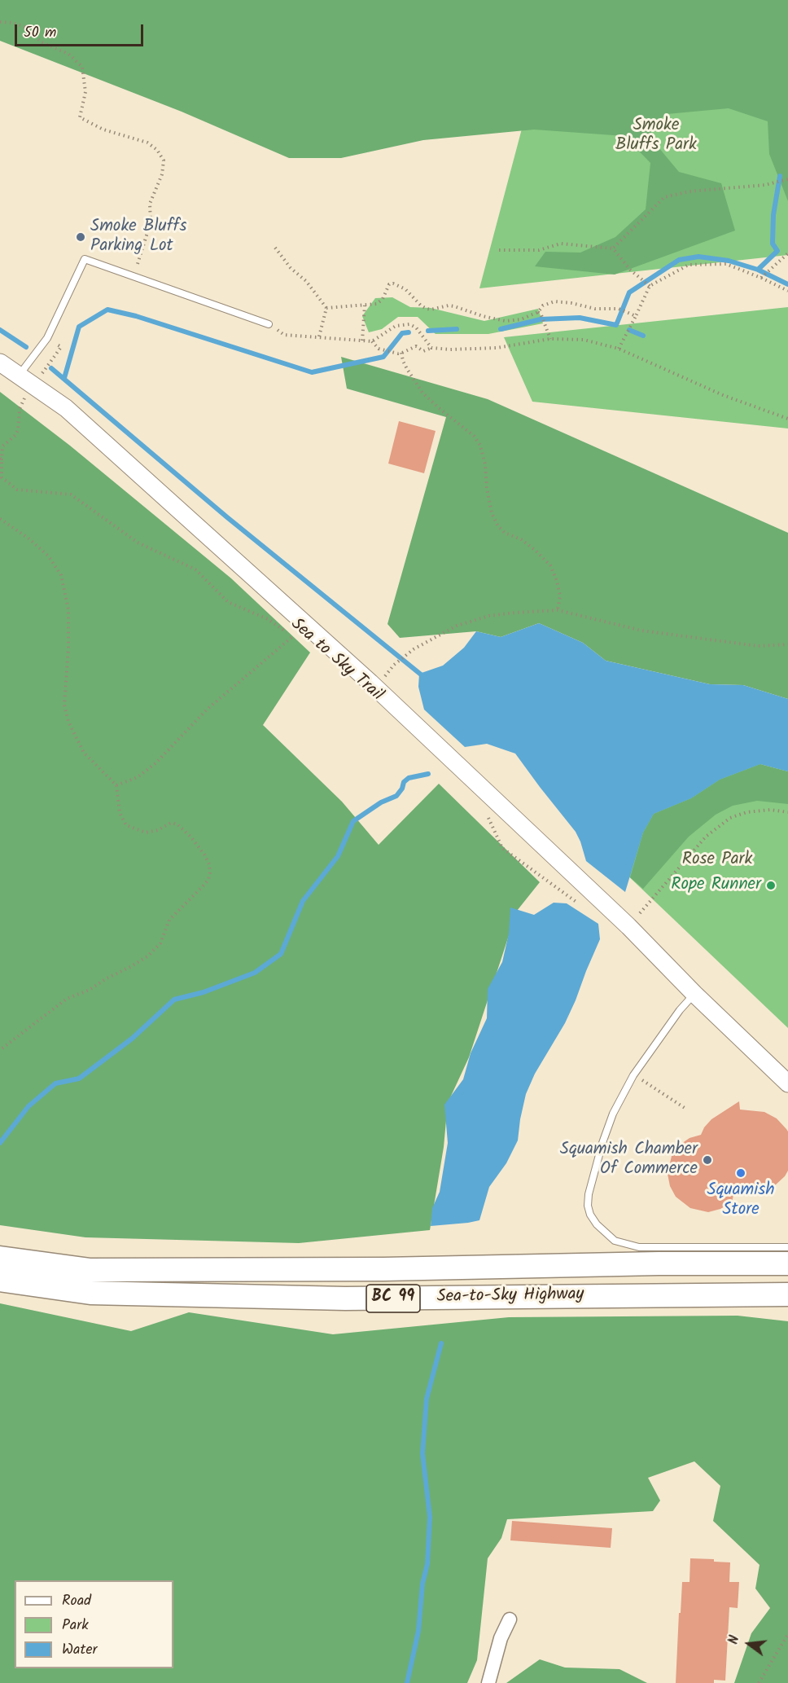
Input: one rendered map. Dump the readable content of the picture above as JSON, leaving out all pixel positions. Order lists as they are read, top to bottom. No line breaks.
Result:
{"streets":{"highway":["Sea-to-Sky Highway","BC 99"],"path":["Sea to Sky Trail"]},"parks":["Smoke Bluffs Park","Rose Park"],"places":["Smoke Bluffs Parking Lot","Rope Runner","Squamish Chamber Of Commerce","Squamish Store"],"legend":["Road","Park","Water"],"scale_bar":"50 m","north":"left"}
